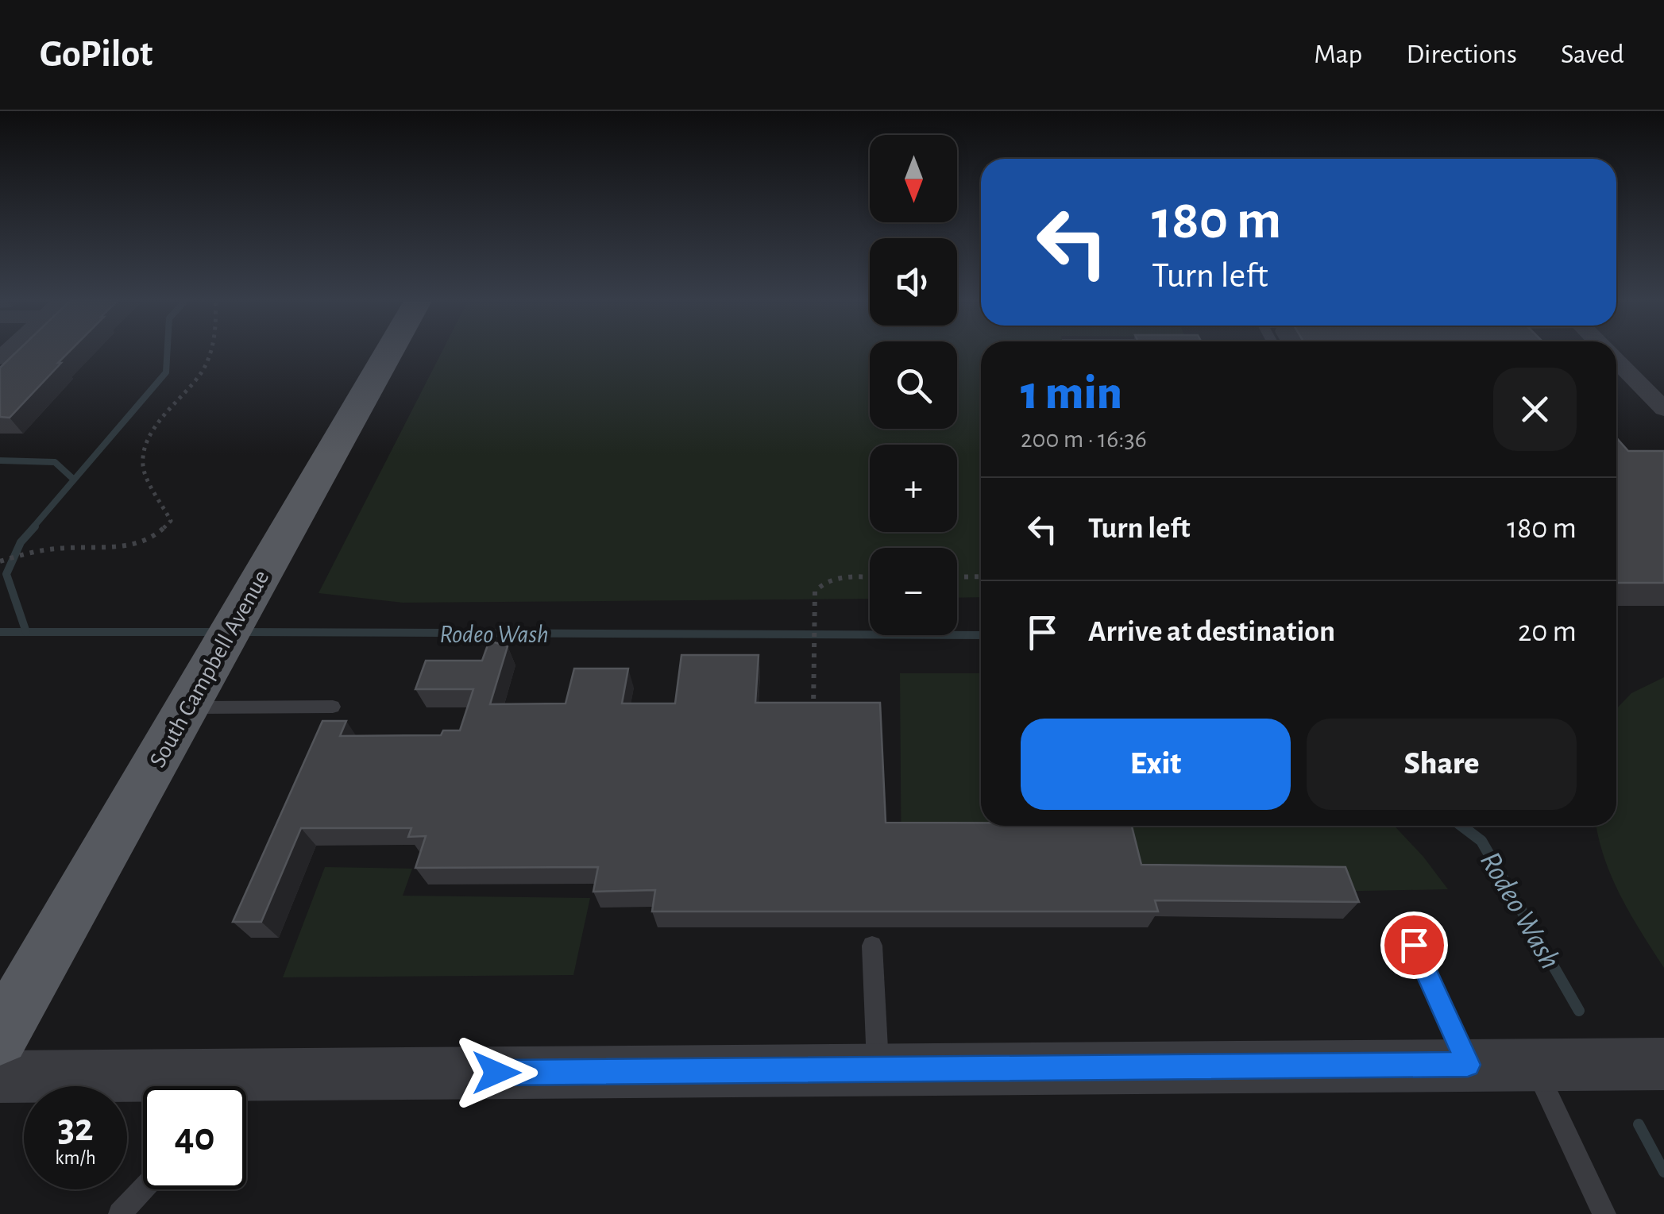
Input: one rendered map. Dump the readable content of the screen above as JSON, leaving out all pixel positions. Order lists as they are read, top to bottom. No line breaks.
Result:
{"streets":{"main road":["South Campbell Avenue"]},"water":["Rodeo Wash"],"north":"bottom","page":{"header":"GoPilot","nav":["Map","Directions","Saved"],"map_buttons":["+","−"],"turn":["180 m","Turn left"],"heading":["1 min","200 m · 16:36"],"list":[{"name":"Turn left","value":"180 m"},{"name":"Arrive at destination","value":"20 m"}],"buttons":["Exit","Share"],"speed":"32 km/h","limit":"40"}}
